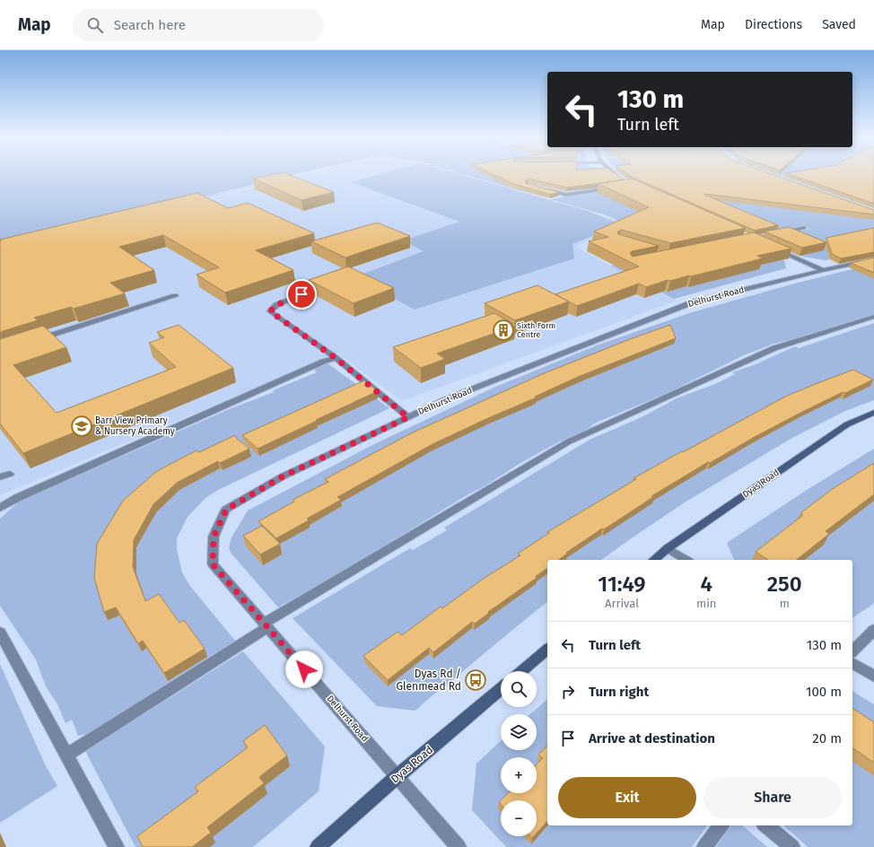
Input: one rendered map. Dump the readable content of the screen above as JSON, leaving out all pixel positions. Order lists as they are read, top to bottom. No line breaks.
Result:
{"streets":{"street":["Delhurst Road","Dyas Road"]},"crossings":[["Delhurst Road","Dyas Road"]],"places":{"building":["Sixth Form Centre"],"school or university":["Barr View Primary & Nursery Academy"],"bus stop":["Dyas Rd / Glenmead Rd"]},"page":{"header":"Map","search":"Search here","nav":["Map","Directions","Saved"],"turn":["130 m","Turn left"],"eta":["11:49","Arrival","4","min","250","m"],"list":[{"name":"Turn left","value":"130 m"},{"name":"Turn right","value":"100 m"},{"name":"Arrive at destination","value":"20 m"}],"map_buttons":["+","−"],"buttons":["Exit","Share"]}}
